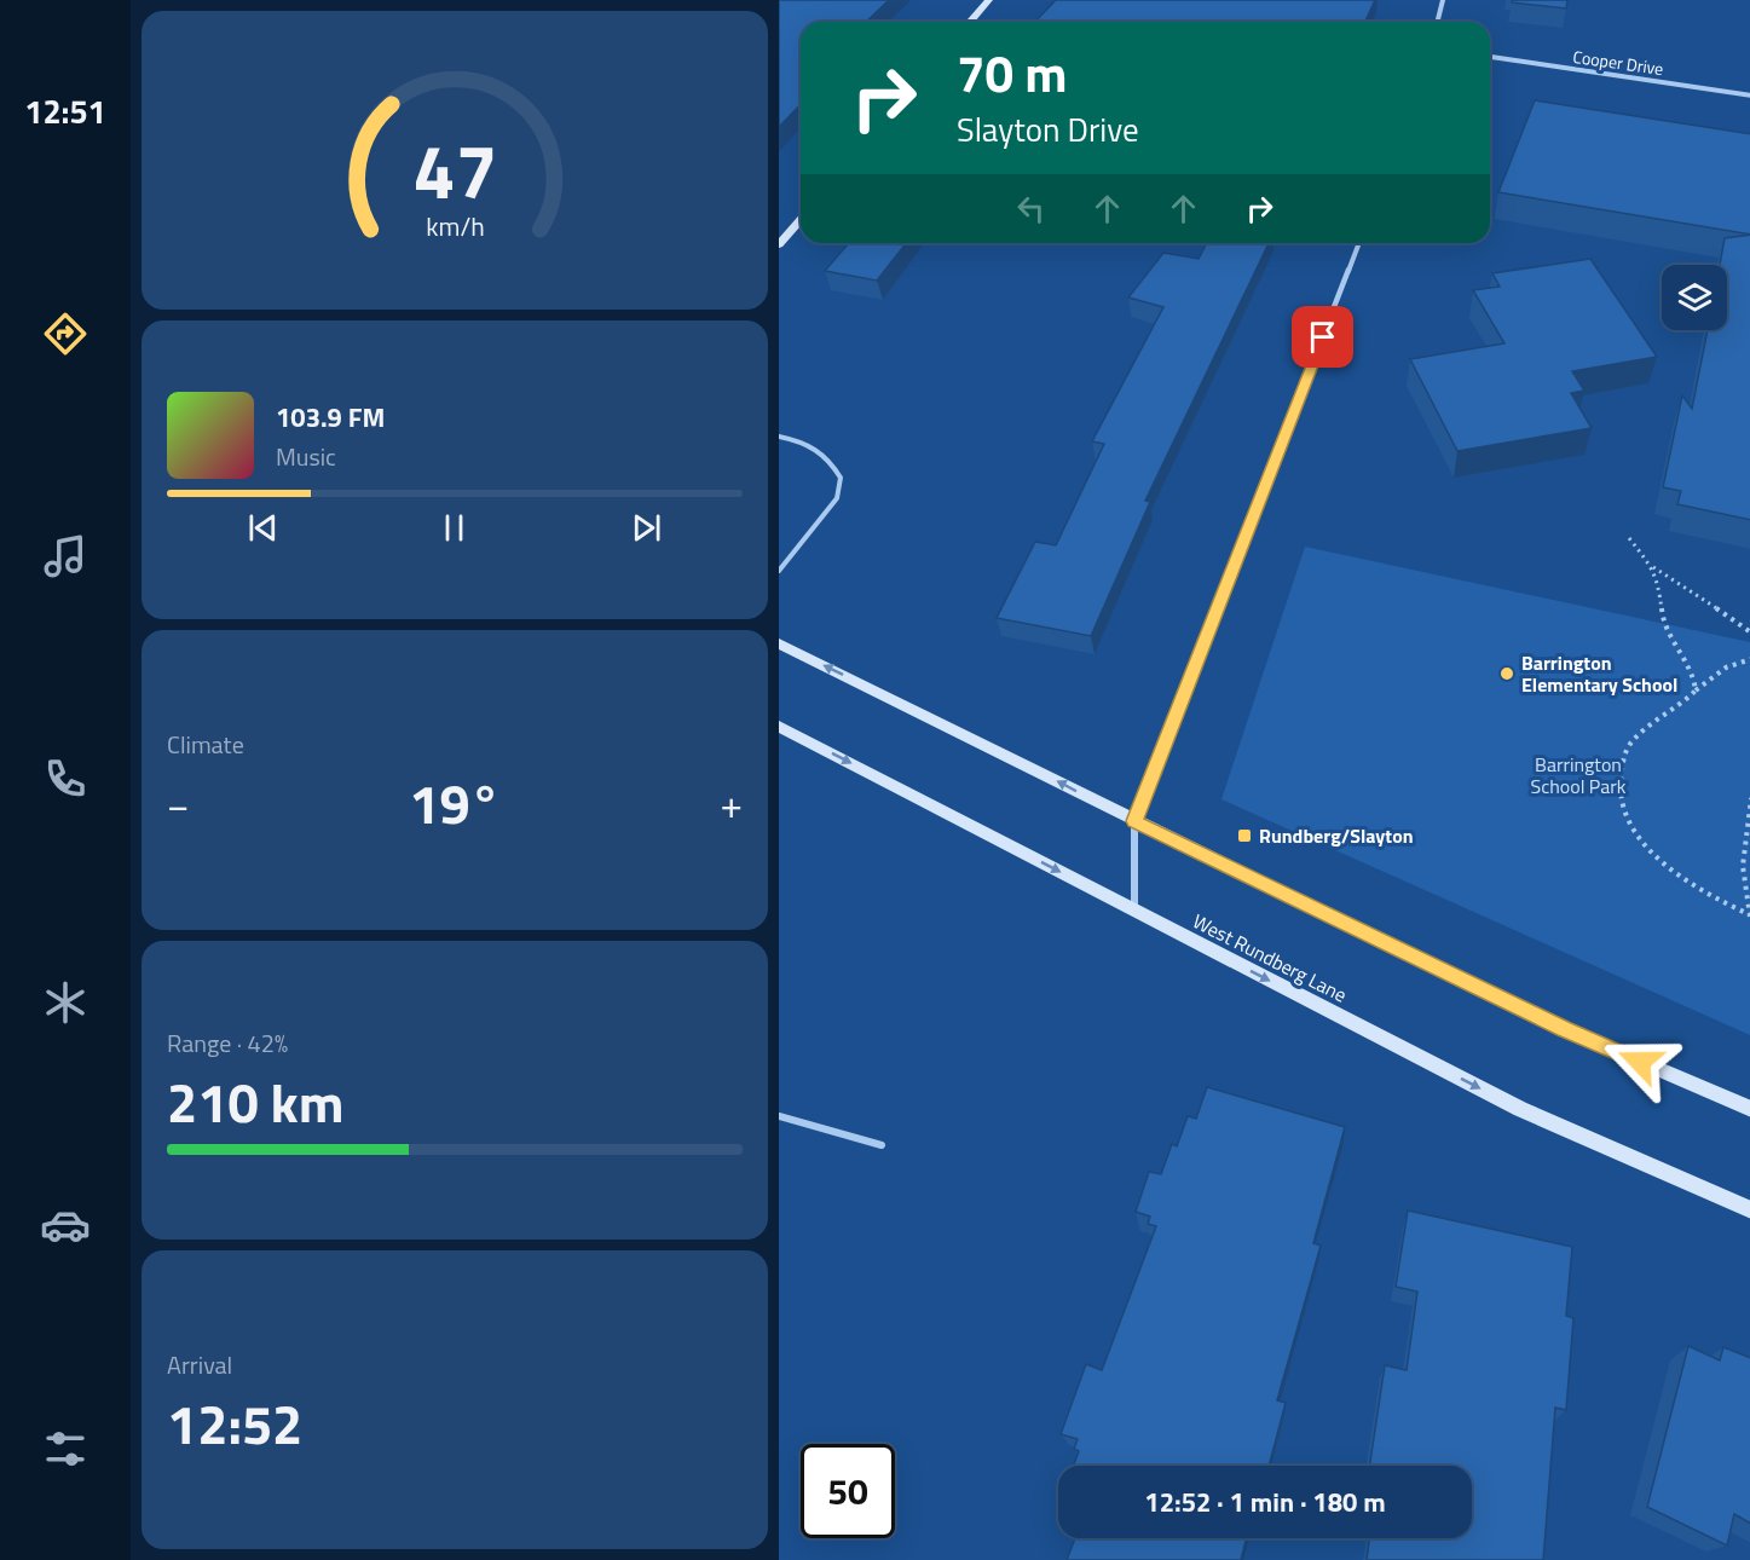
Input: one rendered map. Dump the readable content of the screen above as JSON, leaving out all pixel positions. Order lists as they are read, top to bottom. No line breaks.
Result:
{"streets":{"main road":["West Rundberg Lane"],"street":["Cooper Drive"]},"parks":["Barrington School Park"],"places":{"other":["Barrington Elementary School"],"transit":["Rundberg/Slayton"]},"page":{"tabs":"12:51","turn":["70 m","Slayton Drive"],"song":["103.9 FM","Music"],"tile":["Climate",["Range · 42%","210 km"],["Arrival","12:52"]],"heat":["−","19°","+"],"limit":"50","trip":"12:52 · 1 min · 180 m","gauge":["47","km/h"]}}
